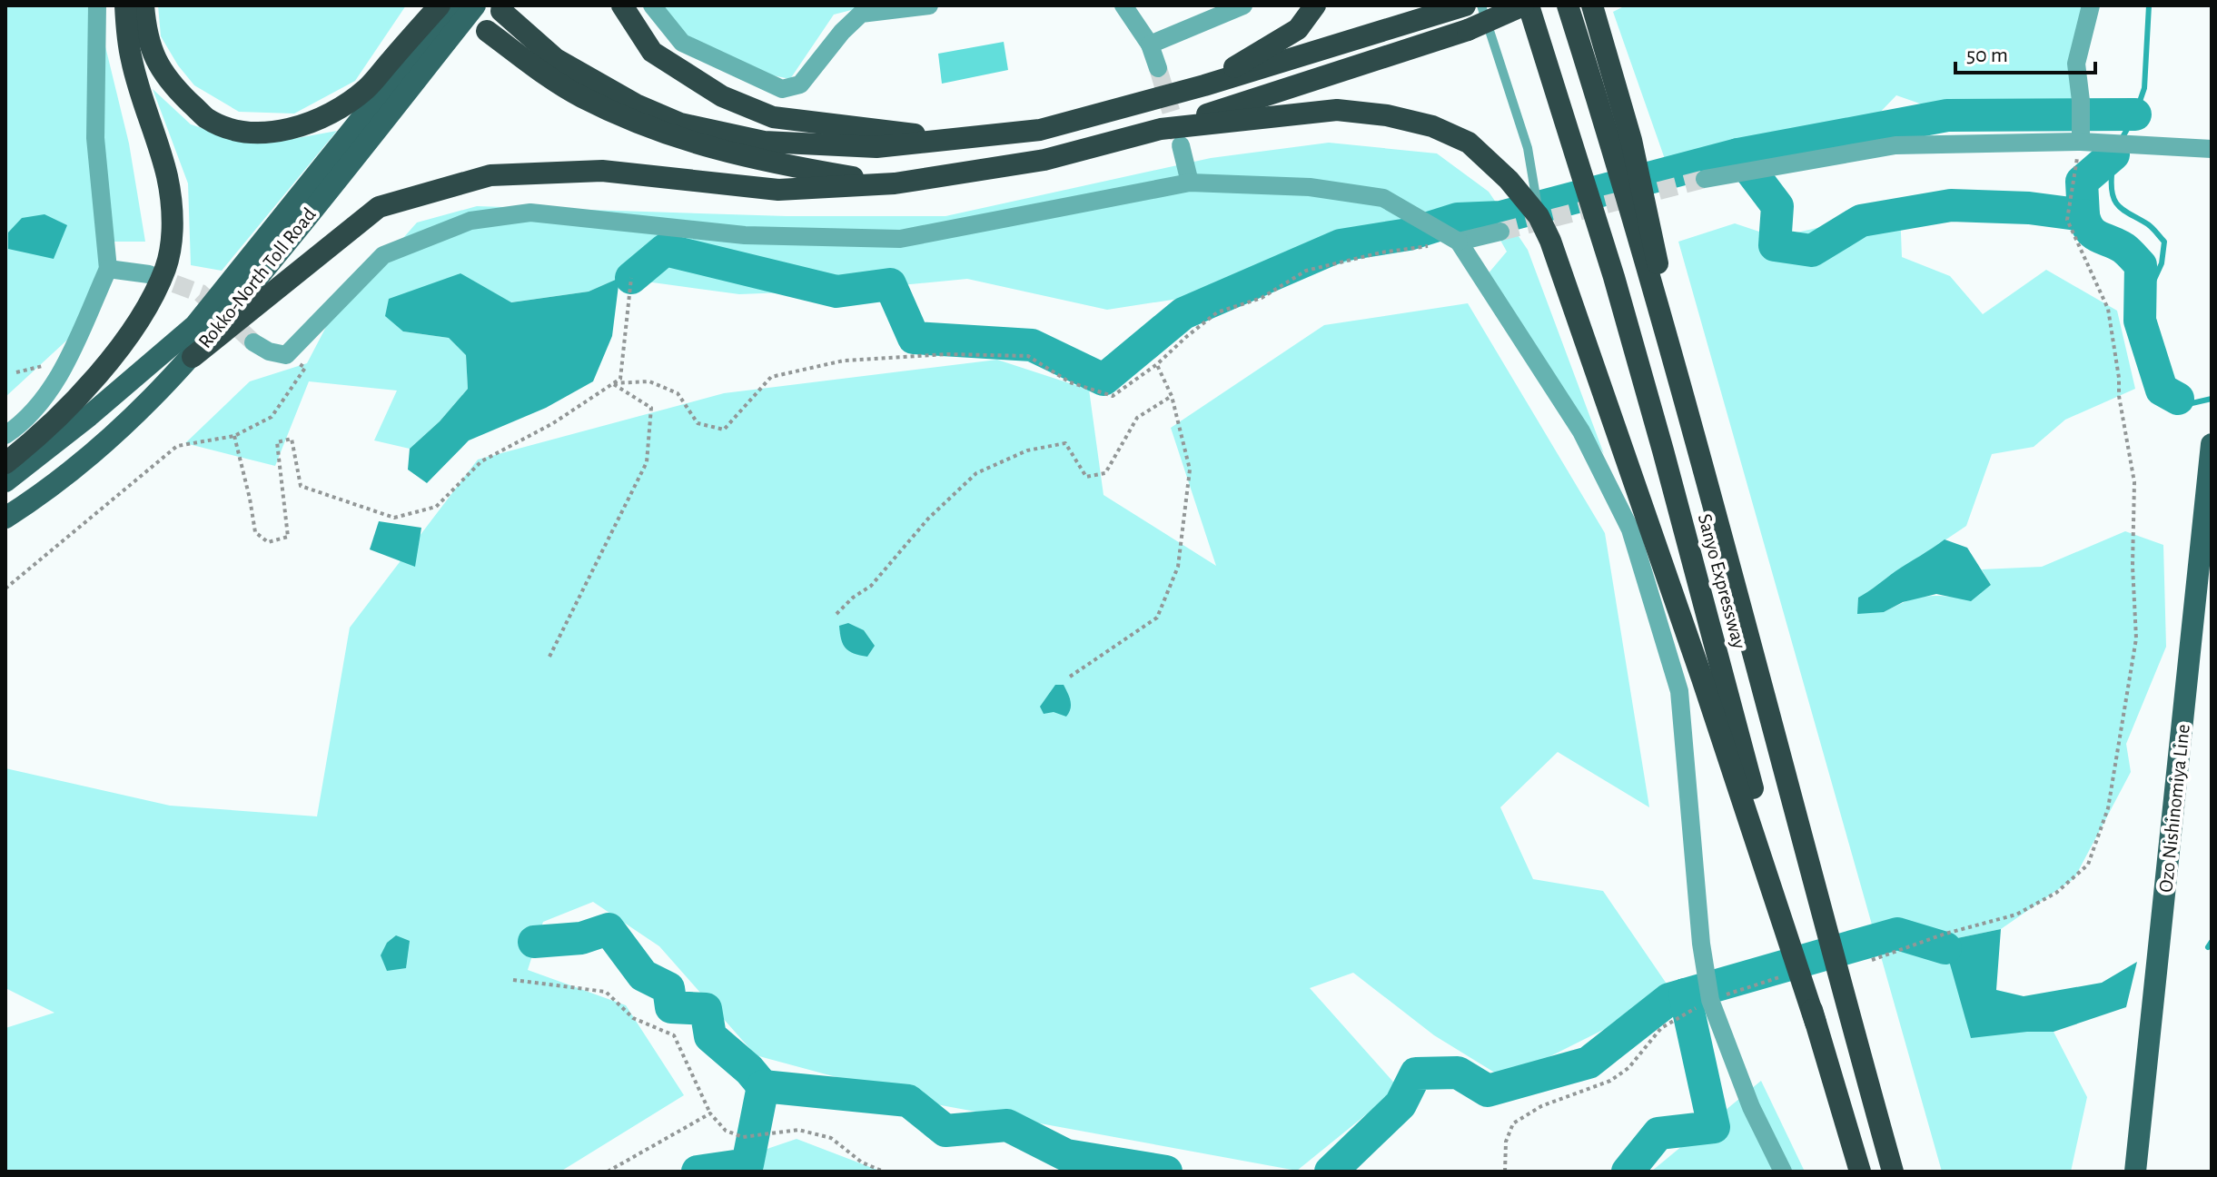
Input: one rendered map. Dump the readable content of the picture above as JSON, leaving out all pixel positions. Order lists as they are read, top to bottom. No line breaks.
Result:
{"streets":{"highway":["Sanyo Expressway"],"main road":["Rokko-North Toll Road","Ozo Nishinomiya Line"]},"scale_bar":"50 m"}
